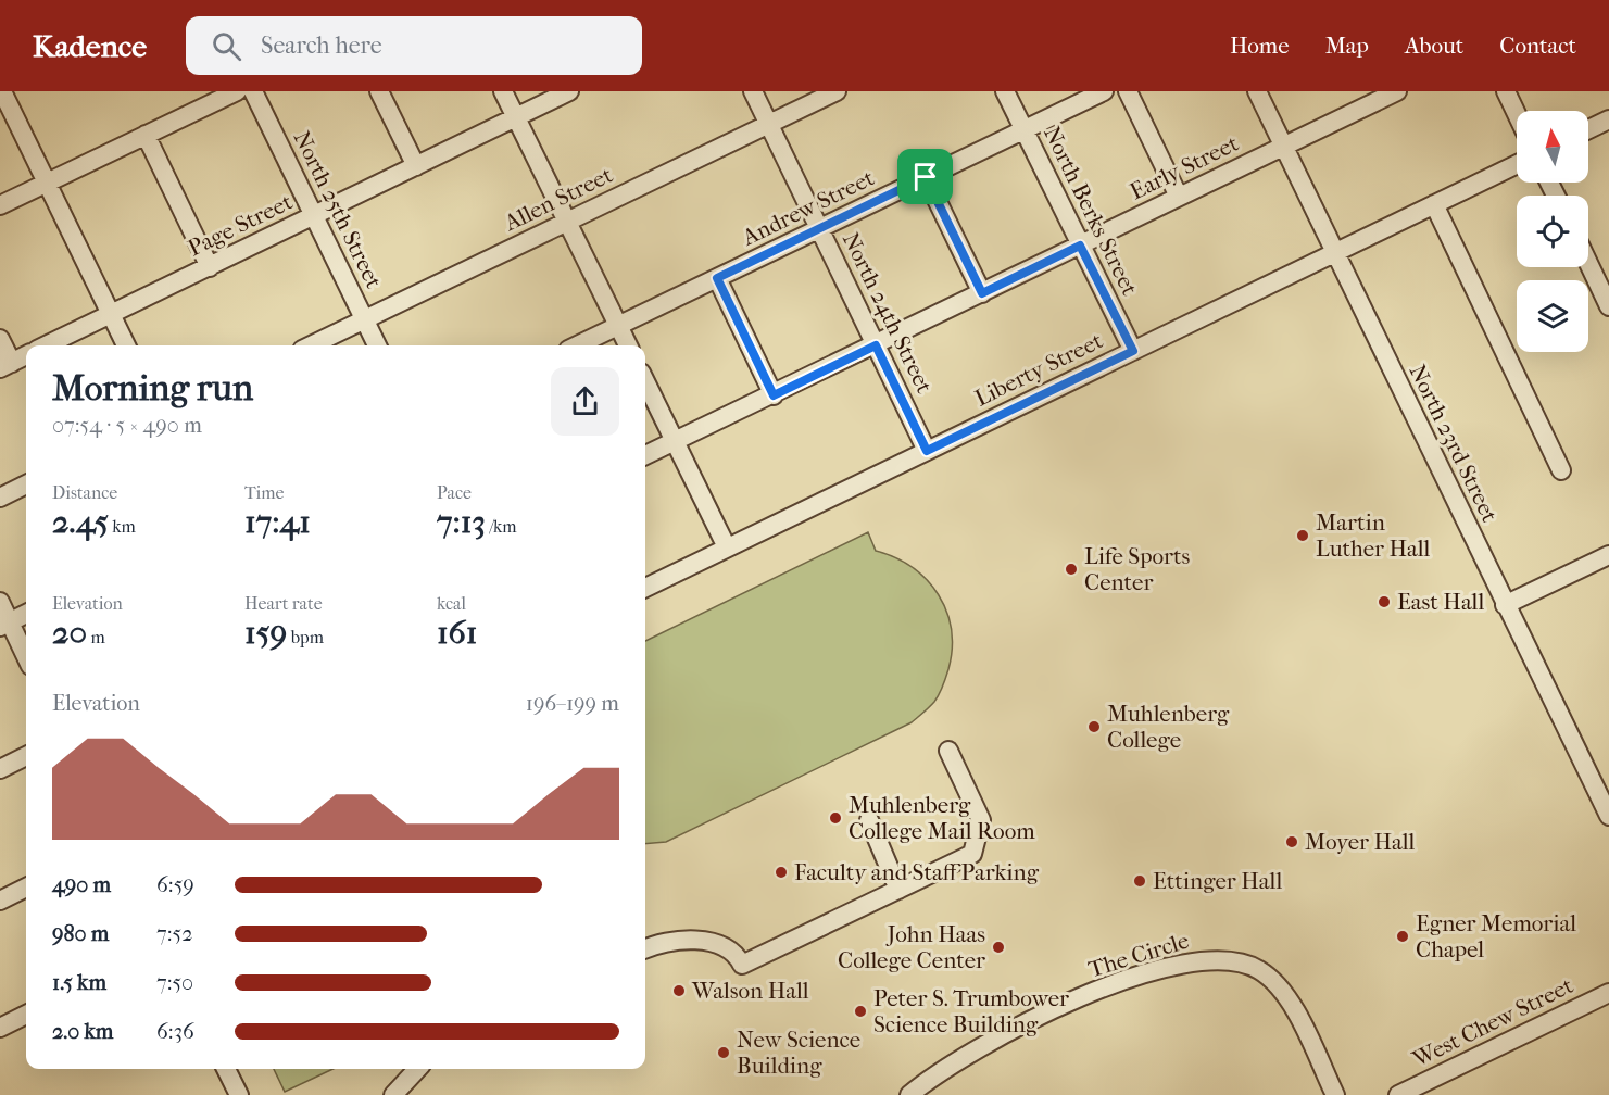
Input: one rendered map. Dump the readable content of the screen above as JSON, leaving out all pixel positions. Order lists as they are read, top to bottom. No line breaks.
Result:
{"streets":{"street":["Early Street","Allen Street","Andrew Street","North 25th Street","North Berks Street","Page Street","North 24th Street","Liberty Street","North 23rd Street","The Circle","West Chew Street"]},"crossings":[["Early Street","North Berks Street"],["Early Street","North 24th Street"],["Early Street","North 23rd Street"],["Allen Street","North 25th Street"],["Allen Street","North 24th Street"],["Andrew Street","North Berks Street"],["Andrew Street","North 24th Street"],["North 25th Street","Page Street"],["North Berks Street","Liberty Street"],["North 24th Street","Liberty Street"],["Liberty Street","North 23rd Street"]],"places":["Martin Luther Hall","Life Sports Center","East Hall","Muhlenberg College","Muhlenberg College Mail Room","Moyer Hall","Faculty and Staff Parking","Ettinger Hall","Egner Memorial Chapel","John Haas College Center","Walson Hall","Peter S. Trumbower Science Building","New Science Building"],"north":"top","page":{"header":"Kadence","search":"Search here","nav":["Home","Map","About","Contact"],"heading":["Morning run","07:54 · 5 × 490 m"],"stats":[["Distance","2.45 km"],["Time","17:41"],["Pace","7:13 /km"],["Elevation","20 m"],["Heart rate","159 bpm"],["kcal","161"]],"chart":["Elevation","196–199 m"],"list":[{"name":"490 m","note":"6:59"},{"name":"980 m","note":"7:52"},{"name":"1.5 km","note":"7:50"},{"name":"2.0 km","note":"6:36"}]}}
